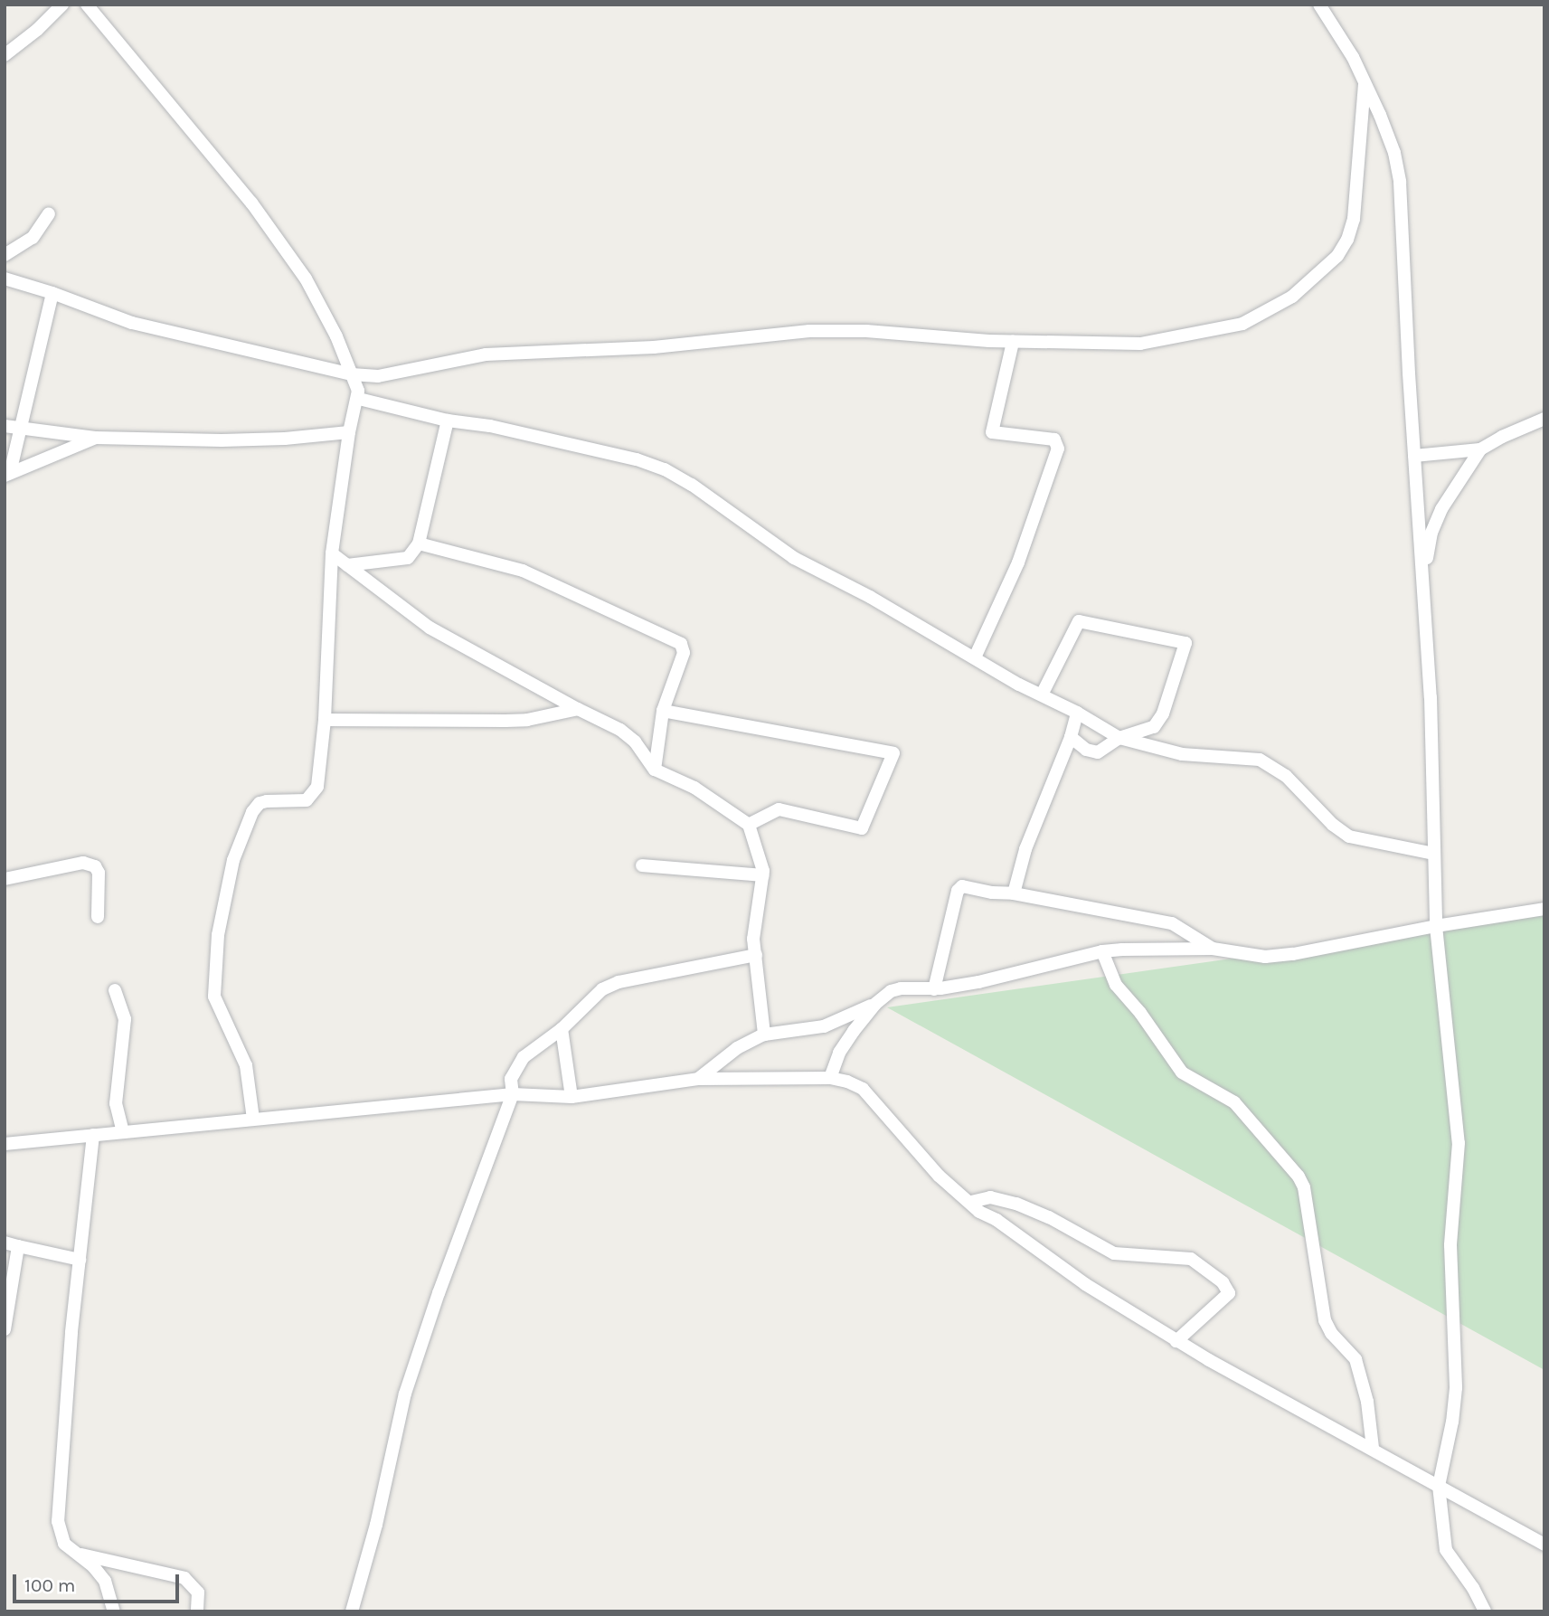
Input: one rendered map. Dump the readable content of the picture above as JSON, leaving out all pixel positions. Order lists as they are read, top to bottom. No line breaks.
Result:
{"scale_bar":"100 m"}
